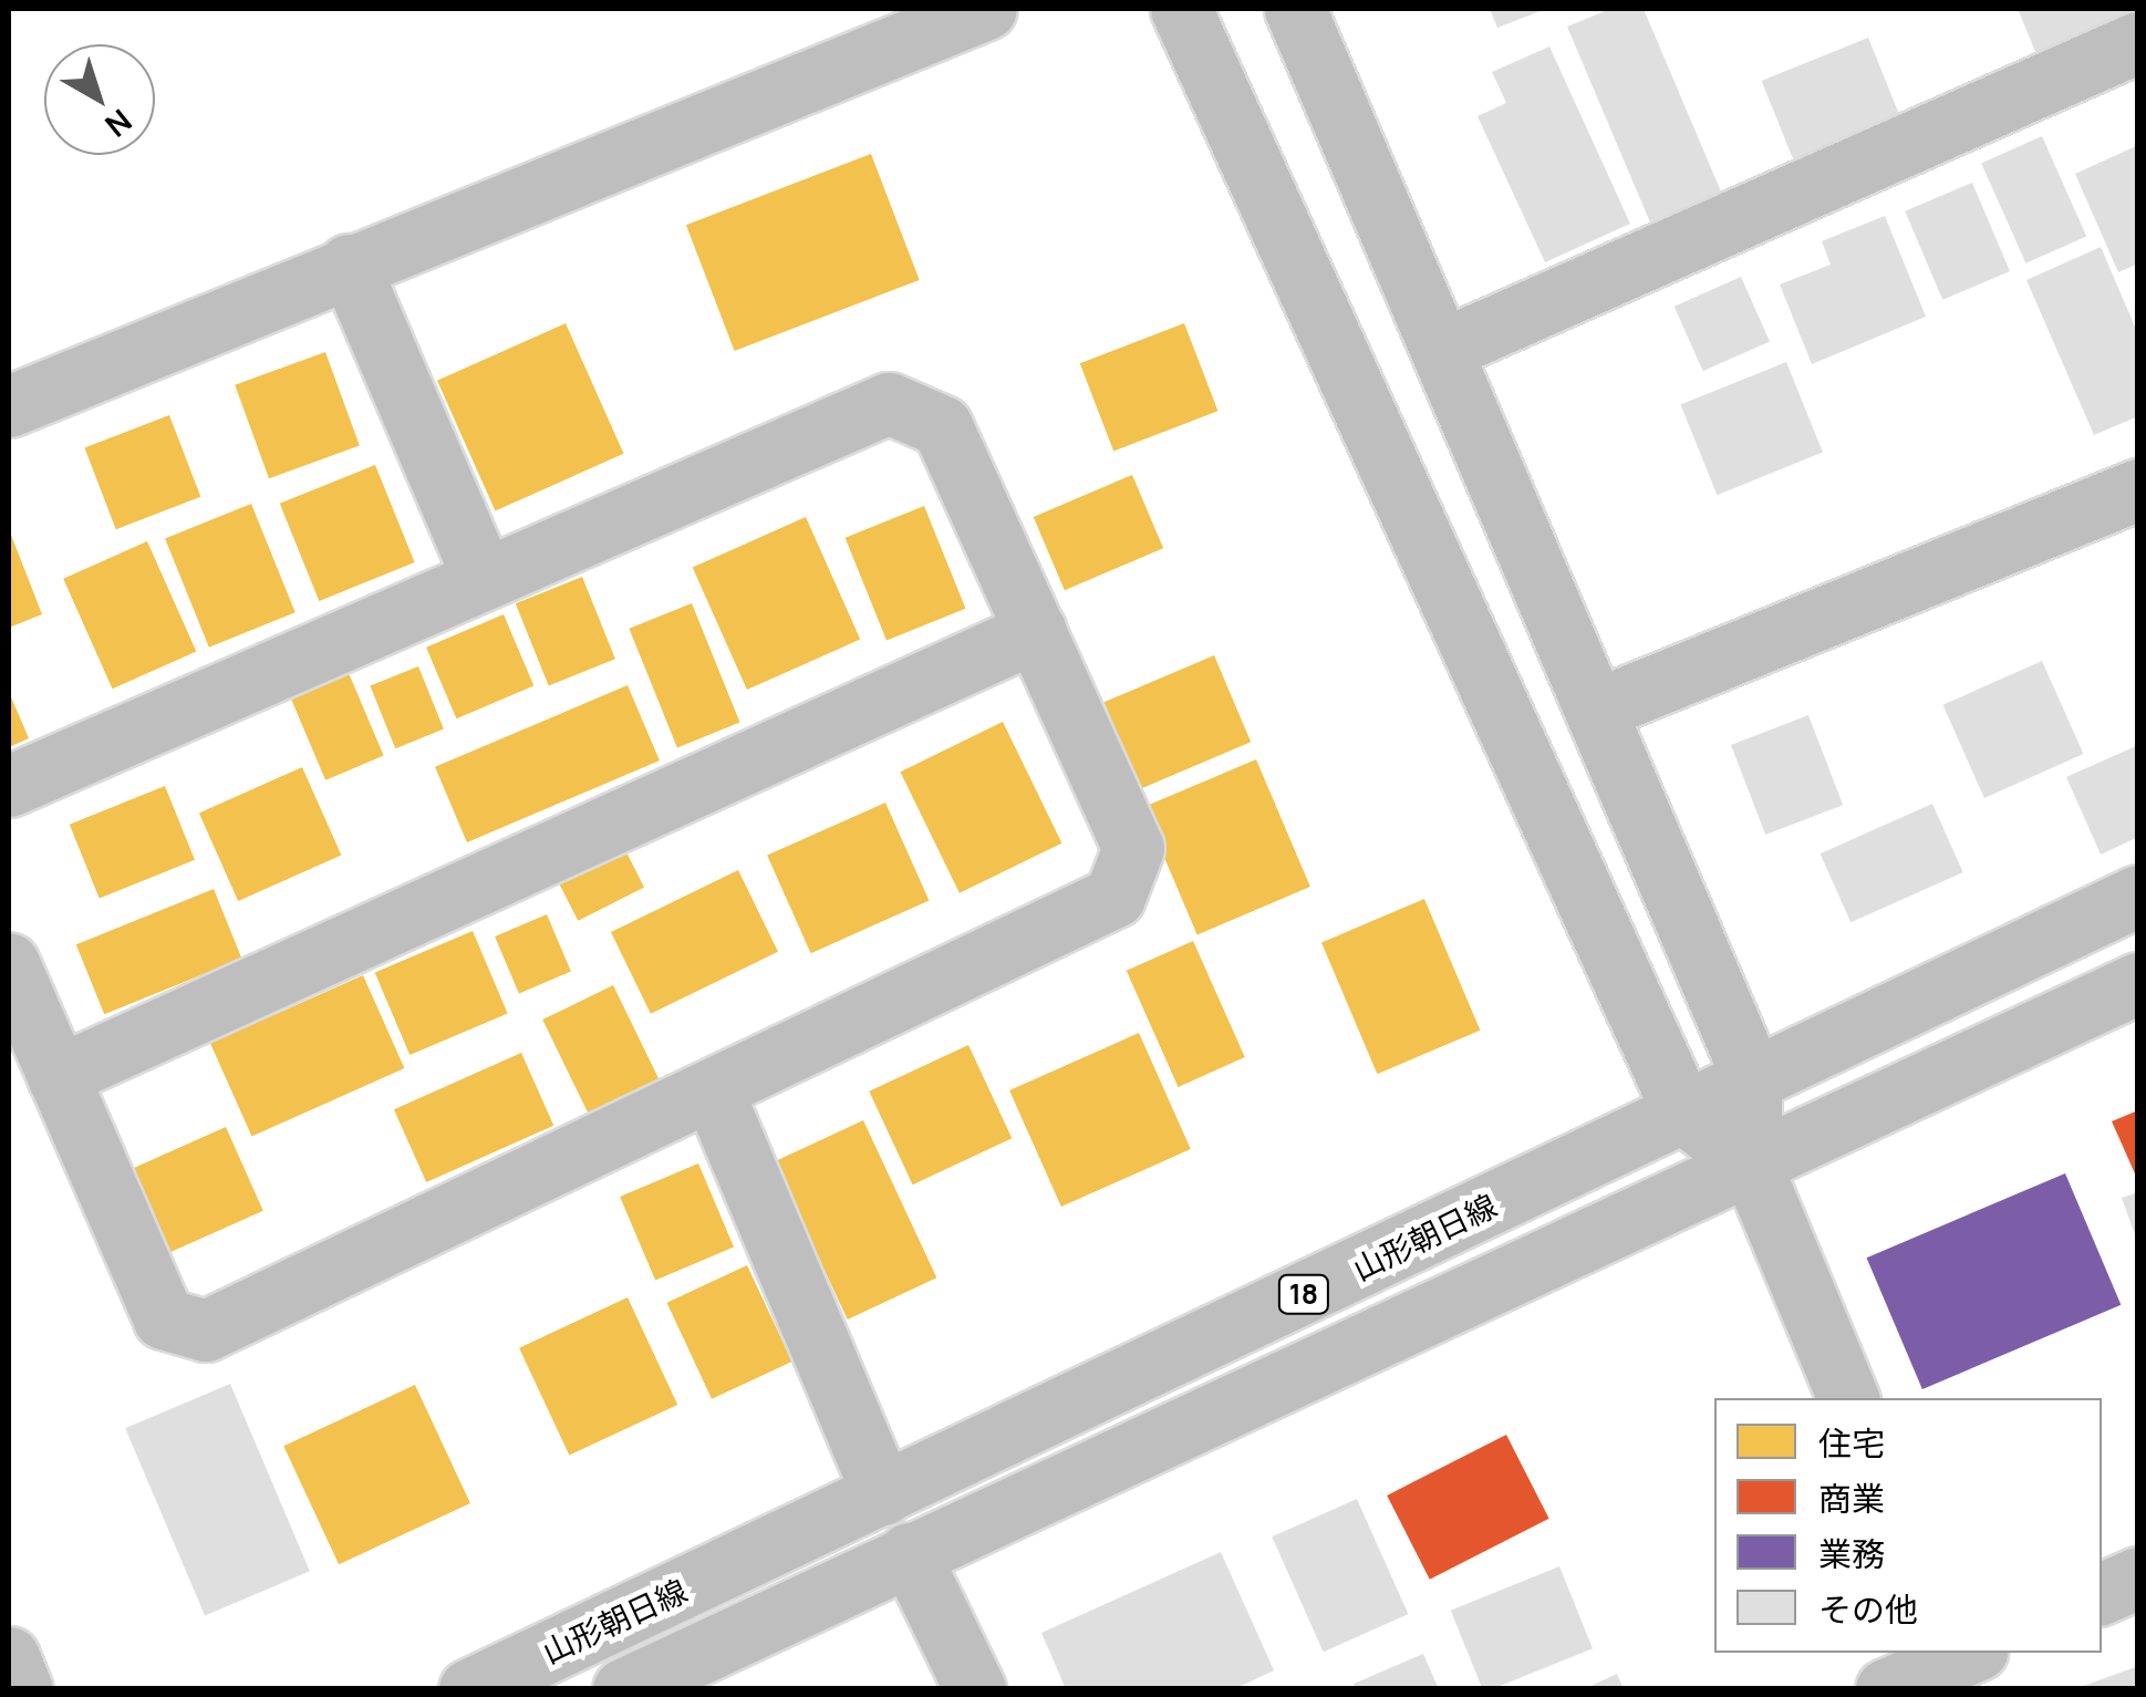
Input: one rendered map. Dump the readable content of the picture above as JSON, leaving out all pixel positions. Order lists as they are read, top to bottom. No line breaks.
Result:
{"streets":{"street":["山形朝日線","18"]},"legend":["住宅","商業","業務","その他"],"north":"bottom right"}
